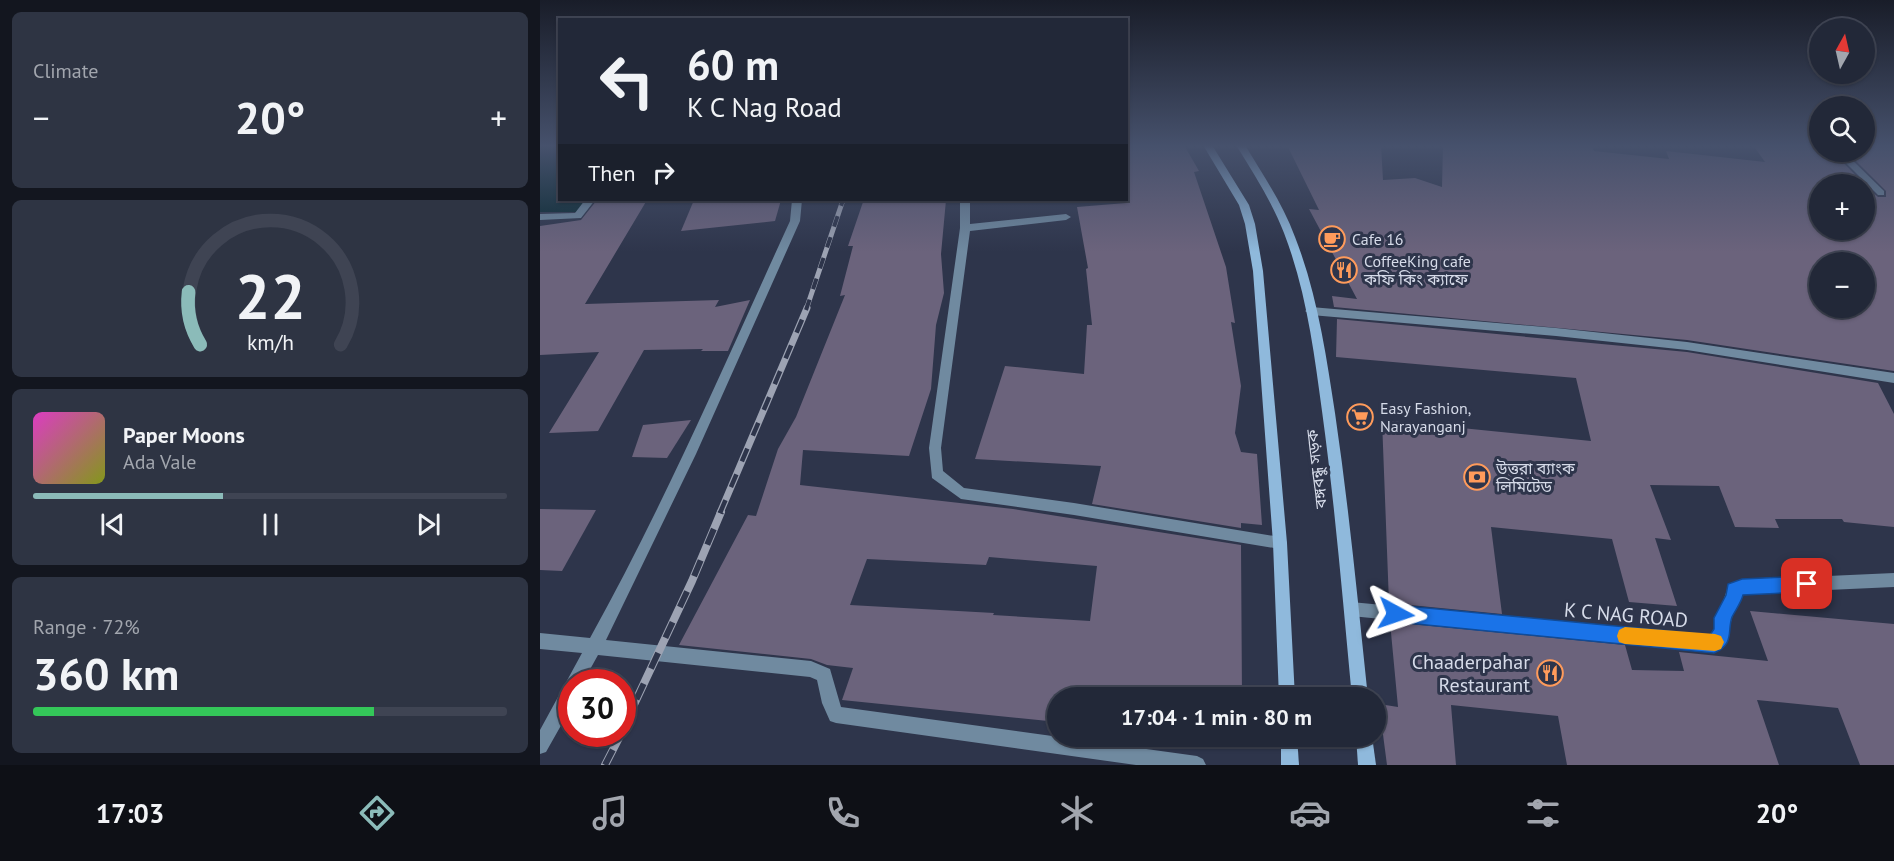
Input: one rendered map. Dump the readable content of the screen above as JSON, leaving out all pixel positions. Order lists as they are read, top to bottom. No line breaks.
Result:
{"streets":{"main road":["বঙ্গবন্ধু সড়ক"],"street":["K C NAG ROAD"]},"crossings":[["বঙ্গবন্ধু সড়ক","K C NAG ROAD"]],"places":{"cafe":["Cafe 16"],"restaurant":["CoffeeKing cafe কফি কিং ক্যাফে","Chaaderpahar Restaurant"],"supermarket":["Easy Fashion, Narayanganj"],"bank":["উত্তরা ব্যাংক লিমিটেড"]},"north":"top","page":{"tile":["Climate",["Range · 72%","360 km"]],"map_buttons":["+","−"],"turn":["60 m","K C Nag Road"],"heat":["−","20°","+"],"then":"Then","song":["Paper Moons","Ada Vale"],"limit":"30","trip":"17:04 · 1 min · 80 m","tabs":["17:03","20°"],"gauge":["22","km/h"]}}
